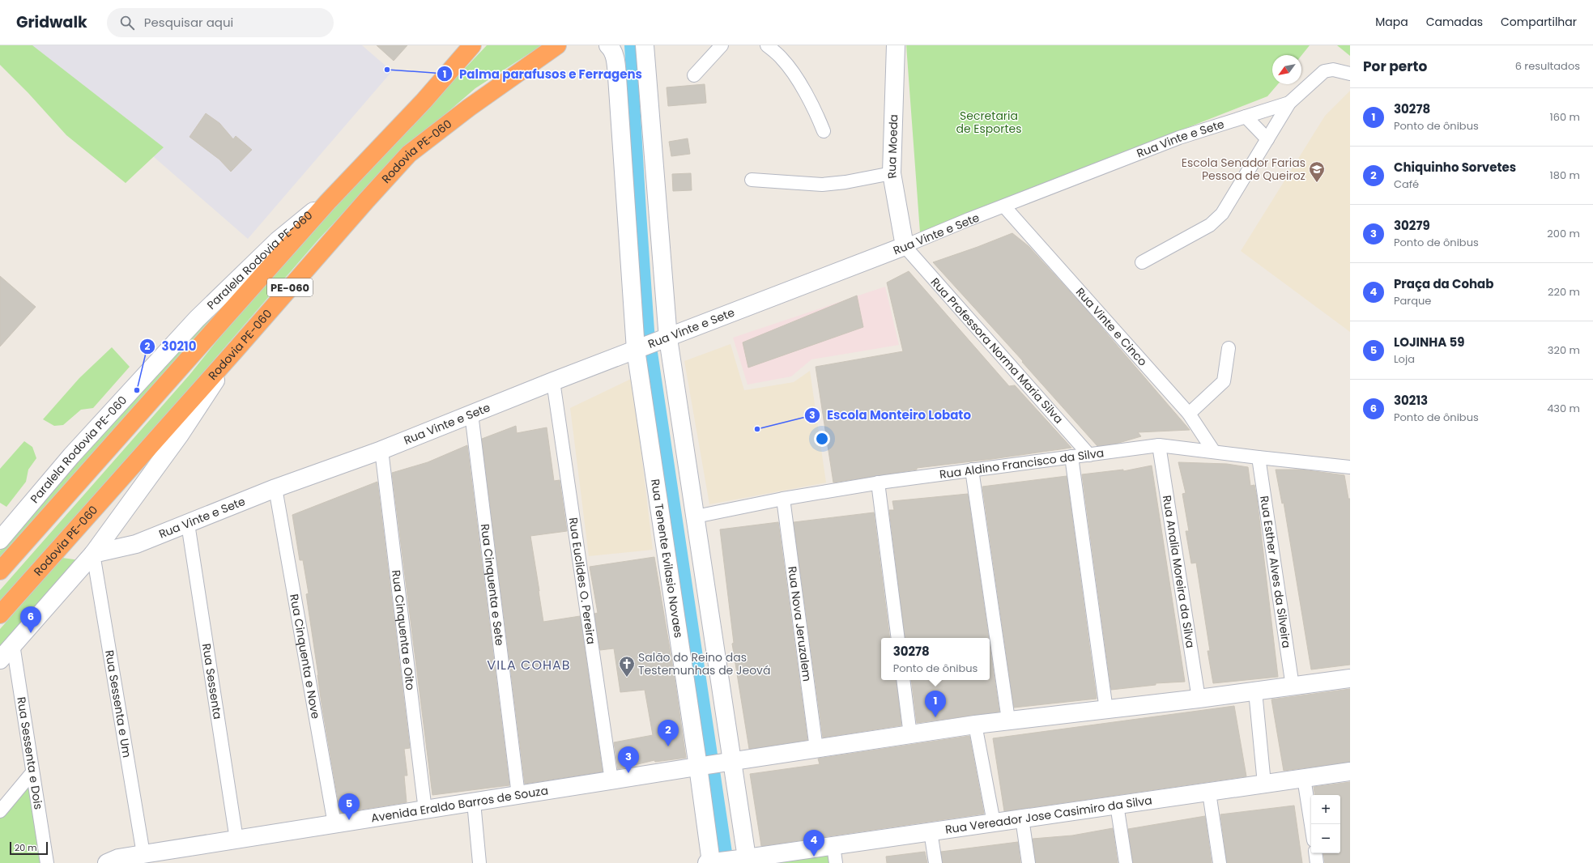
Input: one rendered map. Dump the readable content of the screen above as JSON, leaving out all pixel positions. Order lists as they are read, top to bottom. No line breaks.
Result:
{"streets":{"highway":["Rodovia PE-060","PE-060"],"street":["Rua Vinte e Sete","Rua Moeda","Paralela Rodovia PE-060","Rua Vinte e Cinco","Rua Professora Norma Maria Silva","Rua Aldino Francisco da Silva","Rua Tenente Evilasio Novaes","Rua Analia Moreira da Silva","Rua Esther Alves da Silveira","Rua Euclides O. Pereira","Rua Cinquenta e Sete","Rua Nova Jeruzalem","Rua Cinquenta e Oito","Rua Cinquenta e Nove","Rua Sessenta","Rua Sessenta e Um","Rua Sessenta e Dois","Avenida Eraldo Barros de Souza","Rua Vereador Jose Casimiro da Silva"]},"crossings":[["Rua Vinte e Sete","Rua Moeda"],["Rua Vinte e Sete","PE-060"],["Rua Vinte e Sete","Rua Vinte e Cinco"],["Rua Vinte e Sete","Rua Professora Norma Maria Silva"],["Rua Vinte e Sete","Rua Tenente Evilasio Novaes"],["Rua Vinte e Sete","Rua Euclides O. Pereira"],["Rua Vinte e Sete","Rua Cinquenta e Sete"],["Rua Vinte e Sete","Rua Cinquenta e Oito"],["Rua Vinte e Sete","Rua Cinquenta e Nove"],["Rua Vinte e Sete","Rua Sessenta"],["Rua Vinte e Sete","Rua Sessenta e Um"],["Rua Moeda","Rua Professora Norma Maria Silva"],["Rodovia PE-060","PE-060"],["Paralela Rodovia PE-060","PE-060"],["PE-060","Rua Sessenta e Um"],["PE-060","Rua Sessenta e Dois"],["Rua Vinte e Cinco","Rua Aldino Francisco da Silva"],["Rua Professora Norma Maria Silva","Rua Aldino Francisco da Silva"],["Rua Aldino Francisco da Silva","Rua Analia Moreira da Silva"],["Rua Aldino Francisco da Silva","Rua Esther Alves da Silveira"],["Rua Aldino Francisco da Silva","Rua Nova Jeruzalem"],["Rua Tenente Evilasio Novaes","Avenida Eraldo Barros de Souza"],["Rua Tenente Evilasio Novaes","Rua Vereador Jose Casimiro da Silva"],["Rua Euclides O. Pereira","Avenida Eraldo Barros de Souza"],["Rua Cinquenta e Sete","Avenida Eraldo Barros de Souza"],["Rua Nova Jeruzalem","Avenida Eraldo Barros de Souza"],["Rua Cinquenta e Oito","Avenida Eraldo Barros de Souza"],["Rua Cinquenta e Nove","Avenida Eraldo Barros de Souza"],["Rua Sessenta","Avenida Eraldo Barros de Souza"],["Rua Sessenta e Um","Avenida Eraldo Barros de Souza"]],"districts":["VILA COHAB"],"parks":["Secretaria de Esportes"],"places":{"other":["Palma parafusos e Ferragens","30210","Escola Monteiro Lobato"],"school or university":["Escola Senador Farias Pessoa de Queiroz"],"church":["Salão do Reino das Testemunhas de Jeová"]},"scale_bar":"20 m","north":"bottom left","page":{"header":"Gridwalk","search":"Pesquisar aqui","nav":["Mapa","Camadas","Compartilhar"],"heading":["Por perto","6 resultados"],"list":[{"mark":"1","name":"30278","note":"Ponto de ônibus","value":"160 m"},{"mark":"2","name":"Chiquinho Sorvetes","note":"Café","value":"180 m"},{"mark":"3","name":"30279","note":"Ponto de ônibus","value":"200 m"},{"mark":"4","name":"Praça da Cohab","note":"Parque","value":"220 m"},{"mark":"5","name":"LOJINHA 59","note":"Loja","value":"320 m"},{"mark":"6","name":"30213","note":"Ponto de ônibus","value":"430 m"}],"pins":["6","1","2","3","5","4"],"popup":["30278","Ponto de ônibus"],"map_buttons":["+","−"],"scale":"20 m"}}
